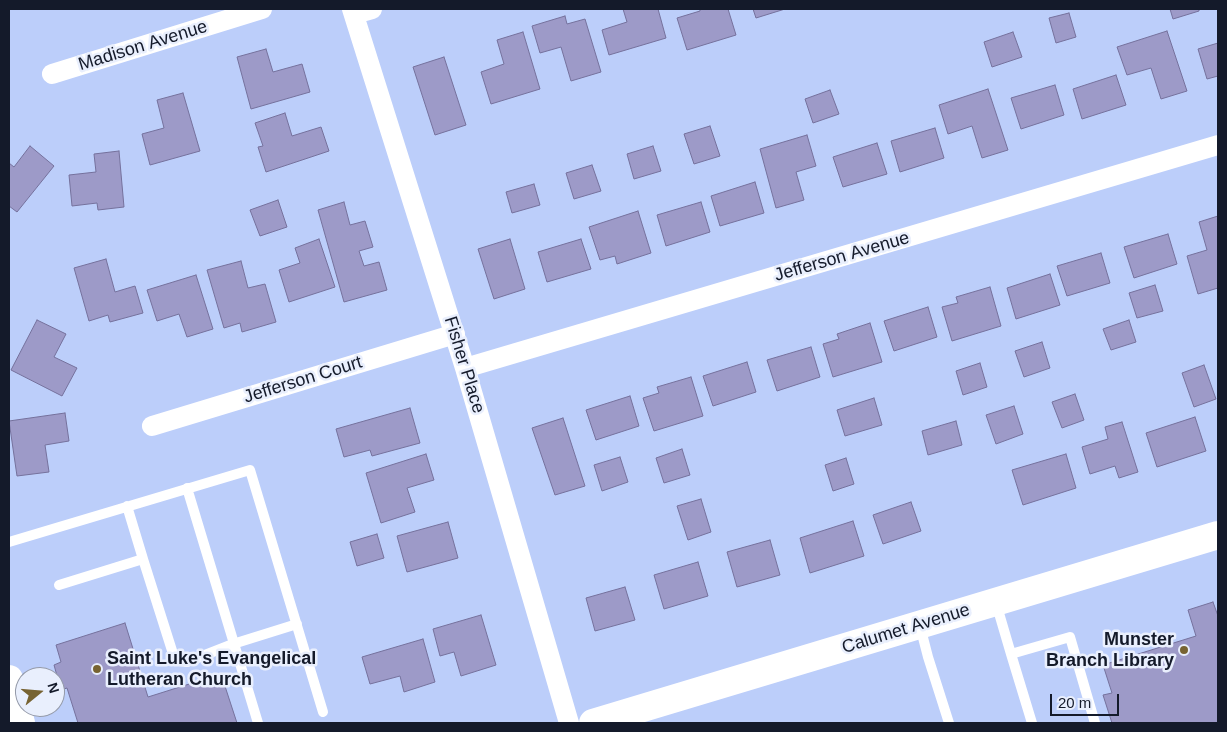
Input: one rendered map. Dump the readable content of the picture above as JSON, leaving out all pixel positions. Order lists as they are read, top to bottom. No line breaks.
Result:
{"streets":{"main road":["Calumet Avenue"],"street":["Madison Avenue","Jefferson Avenue","Fisher Place","Jefferson Court"]},"crossings":[["Jefferson Avenue","Fisher Place"],["Fisher Place","Jefferson Court"]],"places":["Munster Branch Library","Saint Luke's Evangelical Lutheran Church"],"scale_bar":"20 m","north":"right"}
